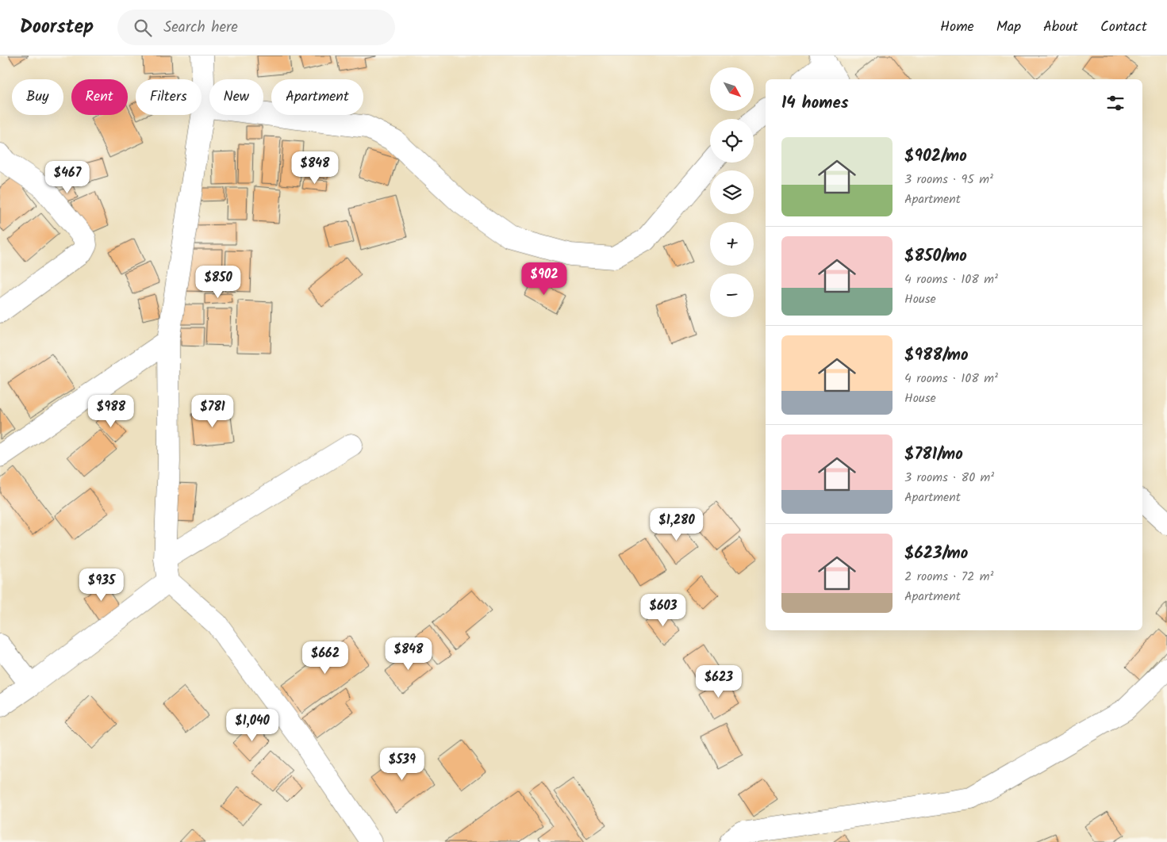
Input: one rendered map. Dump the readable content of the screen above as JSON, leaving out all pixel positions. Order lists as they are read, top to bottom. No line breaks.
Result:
{"north":"bottom right","page":{"header":"Doorstep","search":"Search here","nav":["Home","Map","About","Contact"],"map_buttons":["+","−"],"chip":["Buy","Rent","Filters","New","Apartment"],"heading":"14 homes","list":[{"name":"$902/mo","note":"3 rooms · 95 m² · Apartment"},{"name":"$850/mo","note":"4 rooms · 108 m² · House"},{"name":"$988/mo","note":"4 rooms · 108 m² · House"},{"name":"$781/mo","note":"3 rooms · 80 m² · Apartment"},{"name":"$623/mo","note":"2 rooms · 72 m² · Apartment"}],"price":["$848","$467","$902","$850","$988","$781","$1,280","$935","$603","$848","$662","$623","$1,040","$539"]}}
